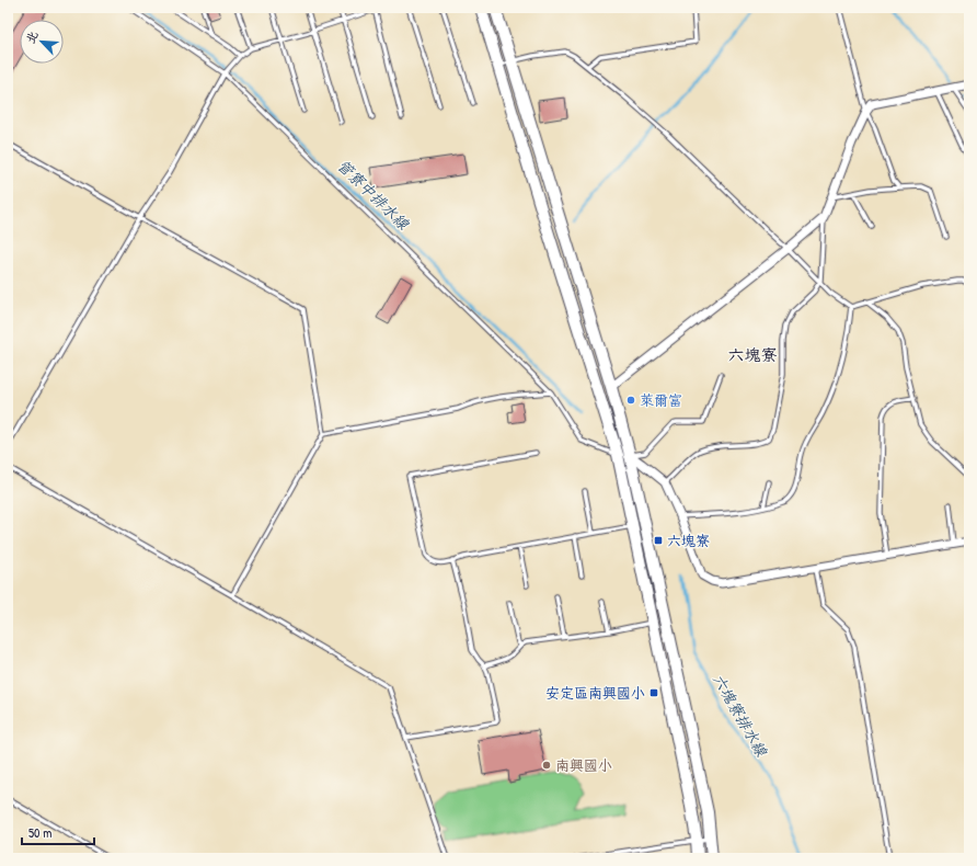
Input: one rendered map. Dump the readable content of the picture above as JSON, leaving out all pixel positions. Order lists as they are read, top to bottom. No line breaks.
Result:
{"districts":["六塊寮"],"water":["管寮中排水線","六塊寮排水線"],"places":{"other":["萊爾富","南興國小"],"transit":["六塊寮","安定區南興國小"]},"scale_bar":"50 m","north":"top left"}
